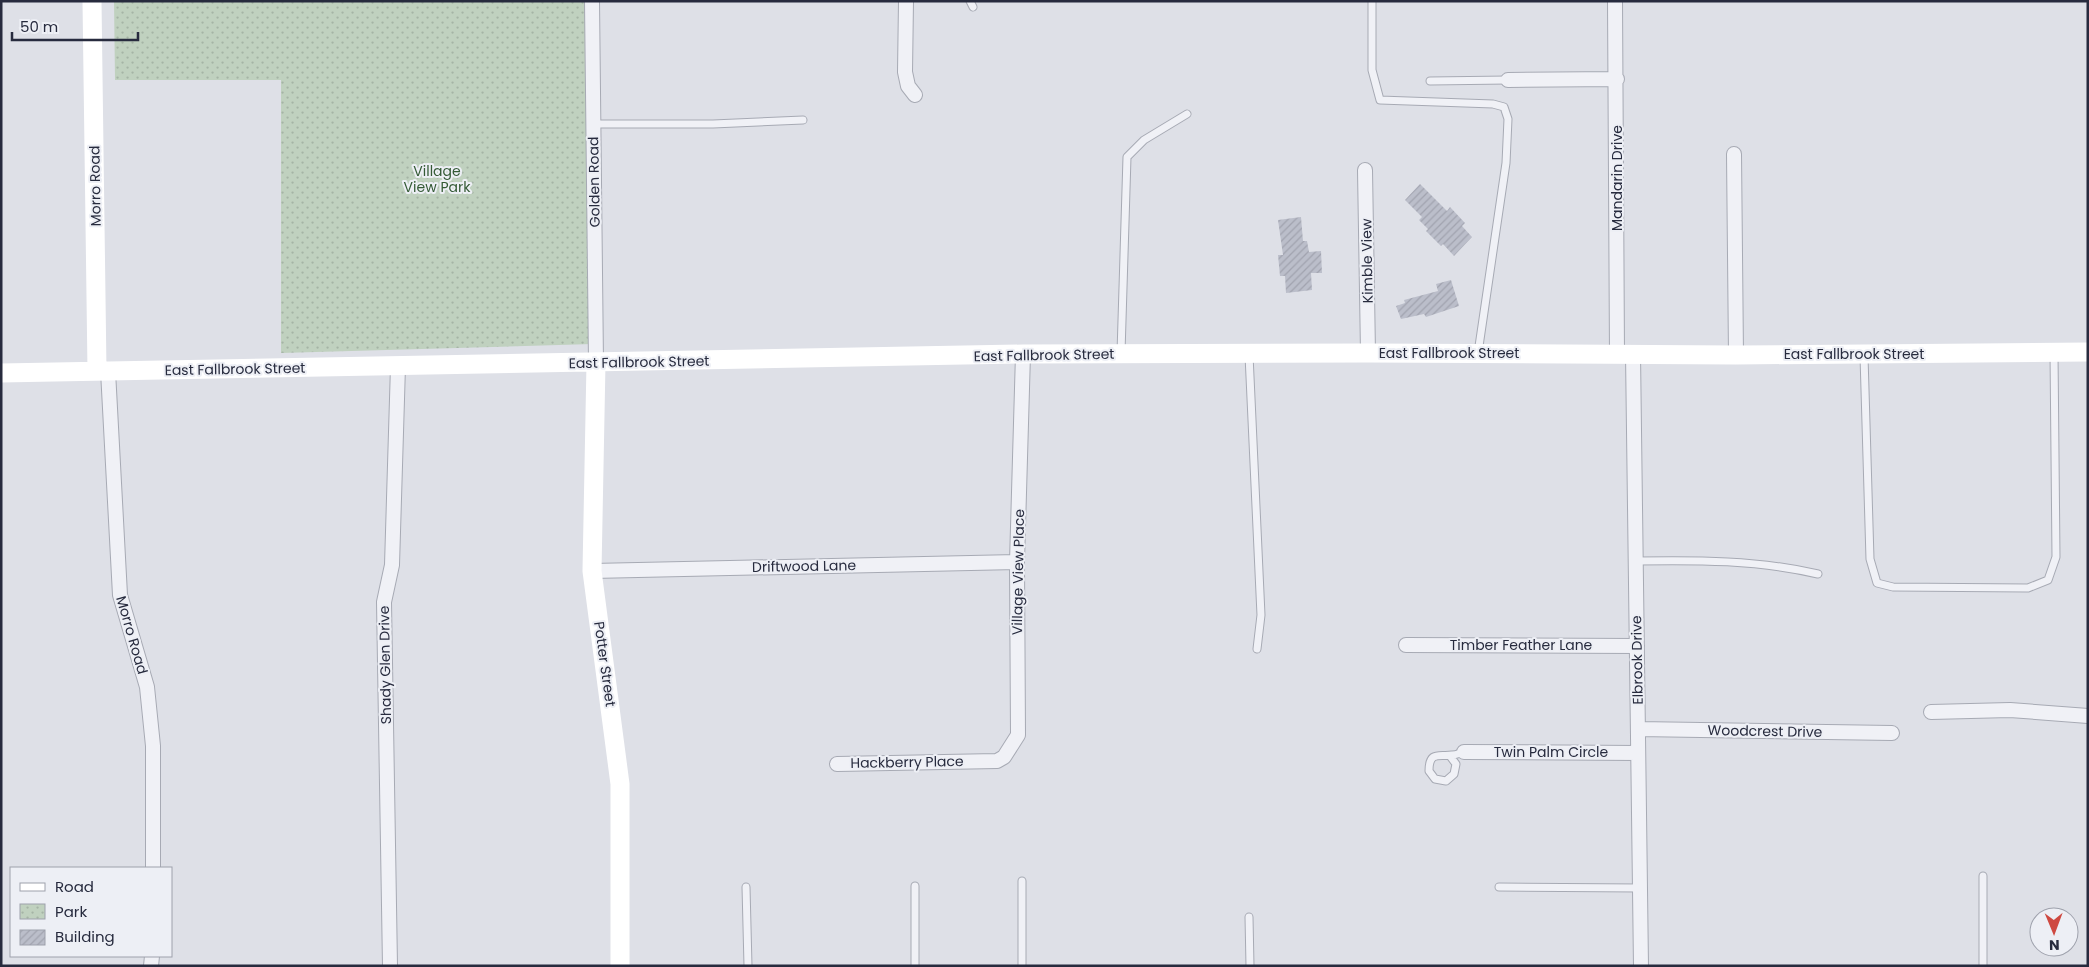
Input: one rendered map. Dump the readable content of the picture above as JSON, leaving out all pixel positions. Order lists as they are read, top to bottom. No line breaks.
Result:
{"streets":{"main road":["Morro Road","East Fallbrook Street","Potter Street"],"street":["Mandarin Drive","Golden Road","Kimble View","Driftwood Lane","Village View Place","Timber Feather Lane","Elbrook Drive","Shady Glen Drive","Woodcrest Drive","Twin Palm Circle","Hackberry Place"]},"crossings":[["Mandarin Drive","East Fallbrook Street"],["Mandarin Drive","Elbrook Drive"],["Golden Road","East Fallbrook Street"],["Golden Road","Potter Street"],["Morro Road","East Fallbrook Street"],["Kimble View","East Fallbrook Street"],["East Fallbrook Street","Village View Place"],["East Fallbrook Street","Elbrook Drive"],["East Fallbrook Street","Potter Street"],["East Fallbrook Street","Shady Glen Drive"],["Driftwood Lane","Village View Place"],["Driftwood Lane","Potter Street"],["Village View Place","Hackberry Place"],["Timber Feather Lane","Elbrook Drive"],["Elbrook Drive","Woodcrest Drive"],["Elbrook Drive","Twin Palm Circle"]],"parks":["Village View Park"],"legend":["Road","Park","Building"],"scale_bar":"50 m","north":"bottom"}
